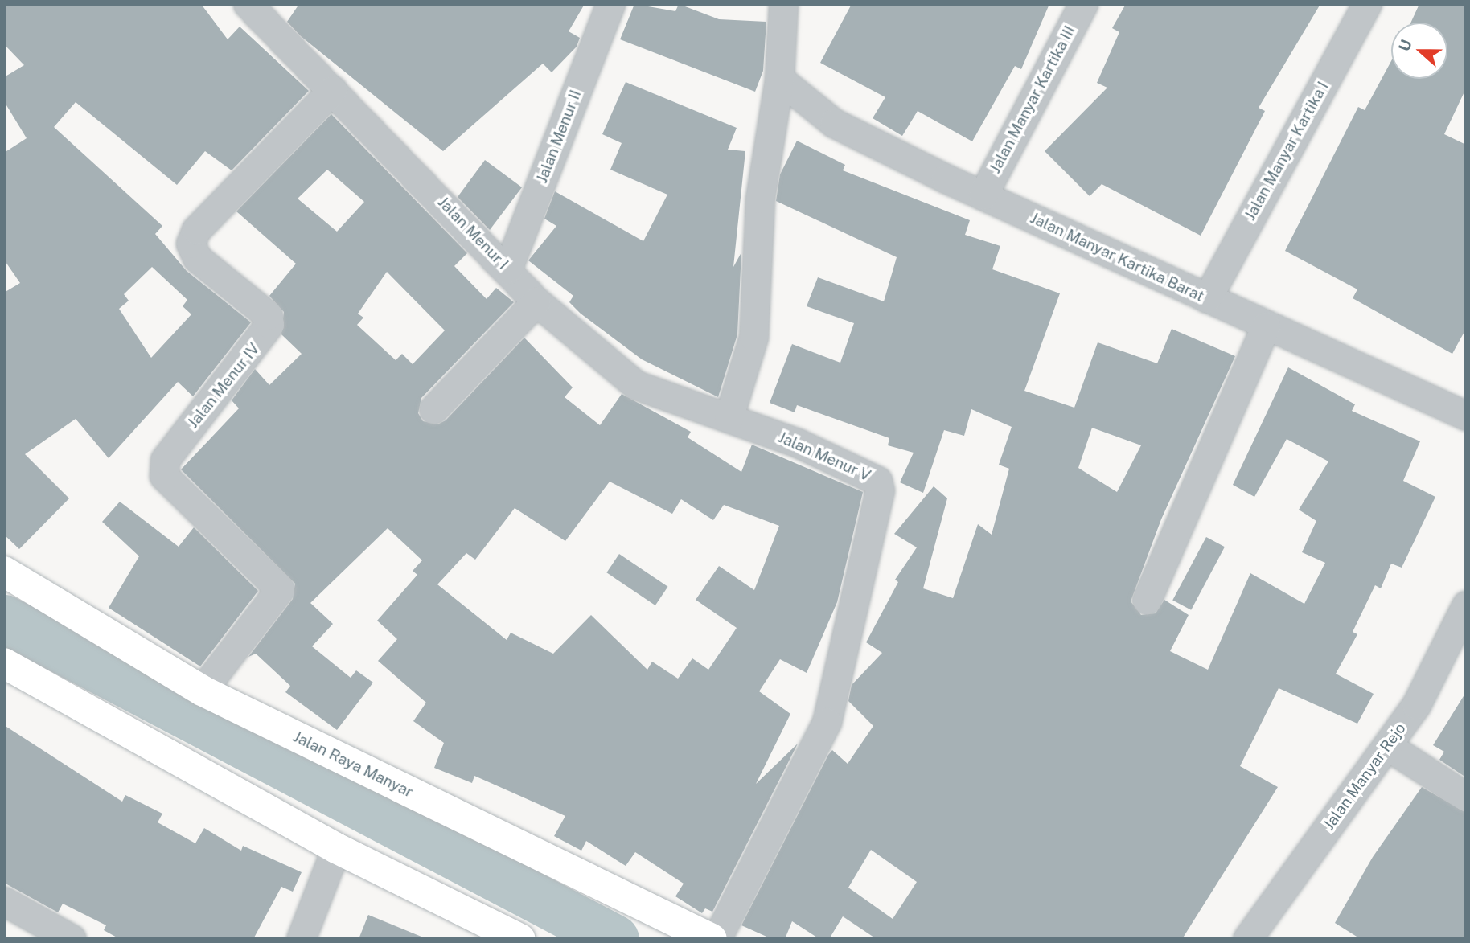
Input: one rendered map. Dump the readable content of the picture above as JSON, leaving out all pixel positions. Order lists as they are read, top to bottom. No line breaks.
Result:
{"streets":{"main road":["Jalan Raya Manyar"],"street":["Jalan Manyar Kartika III","Jalan Menur II","Jalan Manyar Kartika I","Jalan Menur I","Jalan Manyar Kartika Barat","Jalan Menur IV","Jalan Menur V","Jalan Manyar Rejo"]},"crossings":[["Jalan Manyar Kartika III","Jalan Manyar Kartika Barat"],["Jalan Menur II","Jalan Menur I"],["Jalan Manyar Kartika I","Jalan Manyar Kartika Barat"],["Jalan Menur I","Jalan Menur IV"],["Jalan Menur I","Jalan Menur V"],["Jalan Menur IV","Jalan Raya Manyar"]],"north":"left"}
